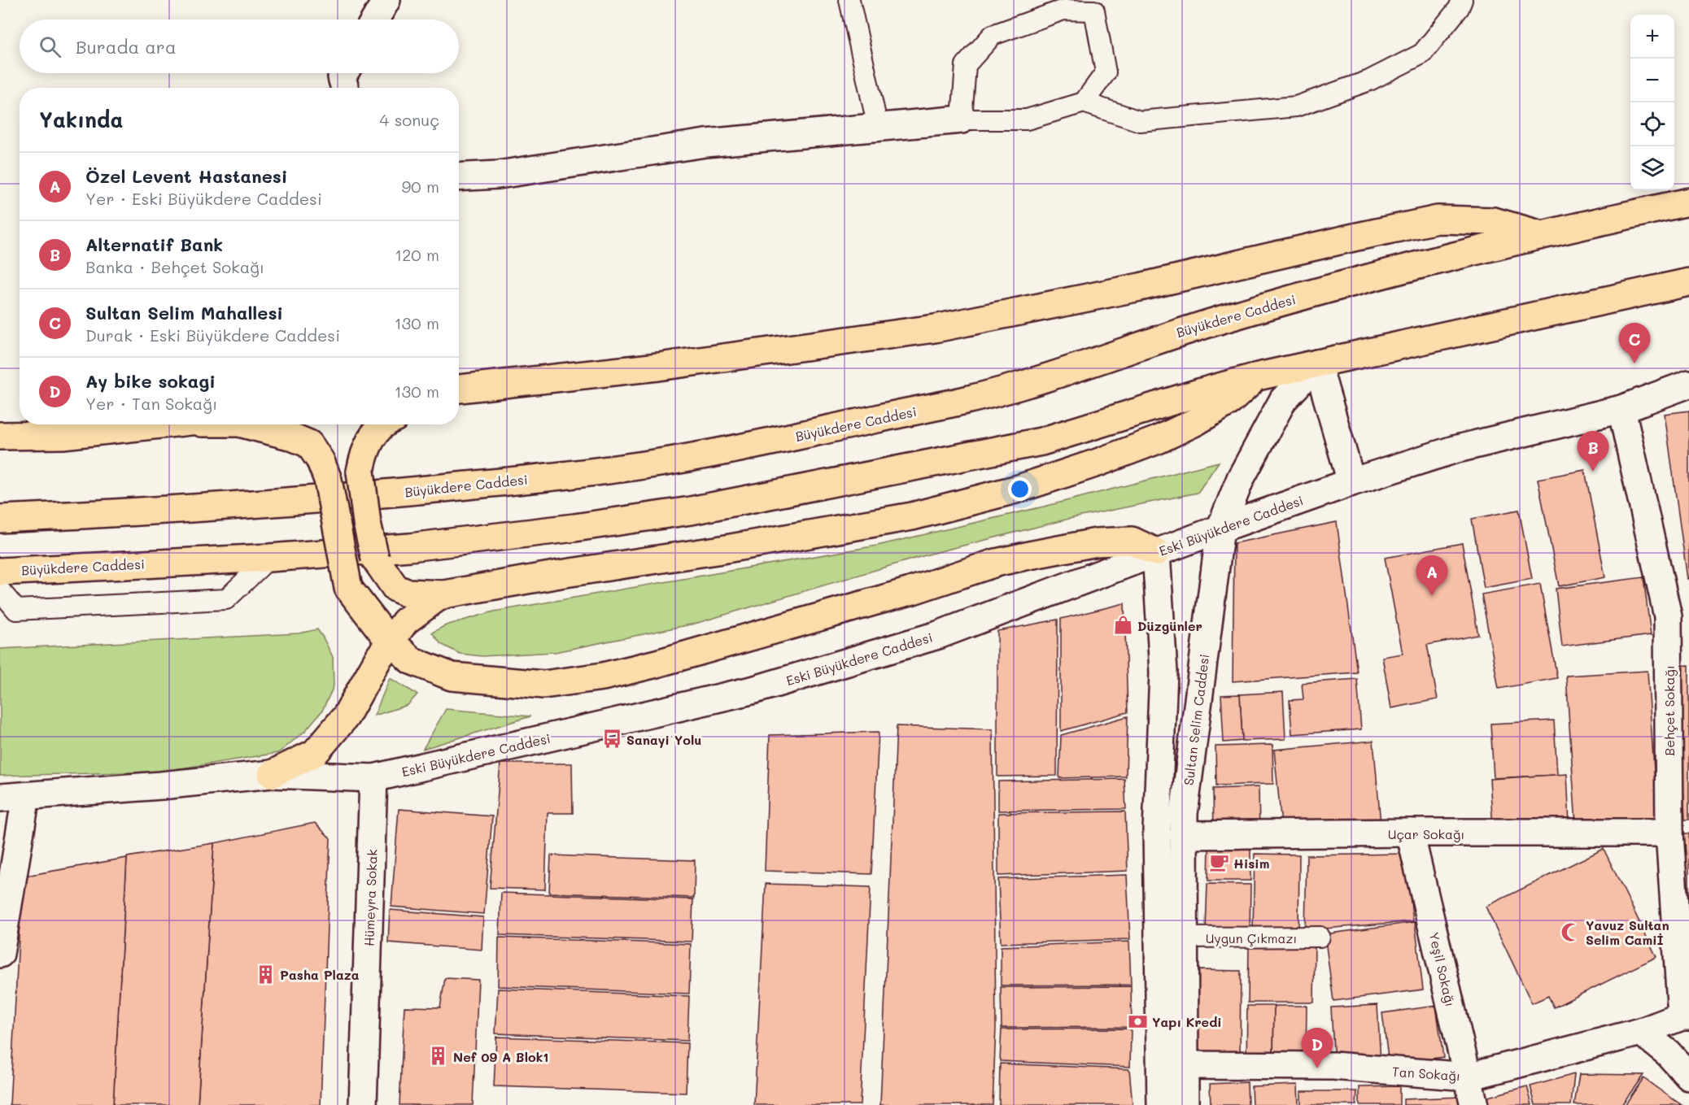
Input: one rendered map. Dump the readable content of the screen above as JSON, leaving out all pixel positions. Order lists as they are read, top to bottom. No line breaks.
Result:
{"streets":{"main road":["Büyükdere Caddesi"],"street":["Eski Büyükdere Caddesi","Behçet Sokağı","Sultan Selim Caddesi","Uçar Sokağı","Hümeyra Sokak","Yeşil Sokağı","Tan Sokağı"],"lane":["Uygun Çıkmazı"]},"crossings":[["Büyükdere Caddesi","Sultan Selim Caddesi"],["Eski Büyükdere Caddesi","Behçet Sokağı"],["Eski Büyükdere Caddesi","Sultan Selim Caddesi"],["Eski Büyükdere Caddesi","Hümeyra Sokak"],["Behçet Sokağı","Uçar Sokağı"],["Behçet Sokağı","Tan Sokağı"],["Sultan Selim Caddesi","Uçar Sokağı"],["Sultan Selim Caddesi","Uygun Çıkmazı"],["Sultan Selim Caddesi","Tan Sokağı"],["Uçar Sokağı","Yeşil Sokağı"],["Yeşil Sokağı","Tan Sokağı"]],"places":{"shop":["Düzgünler"],"bus stop":["Sanayi Yolu"],"cafe":["Hisim"],"mosque":["Yavuz Sultan Selim Camiİ"],"building":["Pasha Plaza","Nef 09 A Blok1"],"bank":["Yapı Kredi"]},"page":{"map_buttons":["+","−"],"search":"Burada ara","heading":["Yakında","4 sonuç"],"list":[{"mark":"A","name":"Özel Levent Hastanesi","note":"Yer · Eski Büyükdere Caddesi","value":"90 m"},{"mark":"B","name":"Alternatif Bank","note":"Banka · Behçet Sokağı","value":"120 m"},{"mark":"C","name":"Sultan Selim Mahallesi","note":"Durak · Eski Büyükdere Caddesi","value":"130 m"},{"mark":"D","name":"Ay bike sokagi","note":"Yer · Tan Sokağı","value":"130 m"}],"pins":["C","B","A","D"]}}
